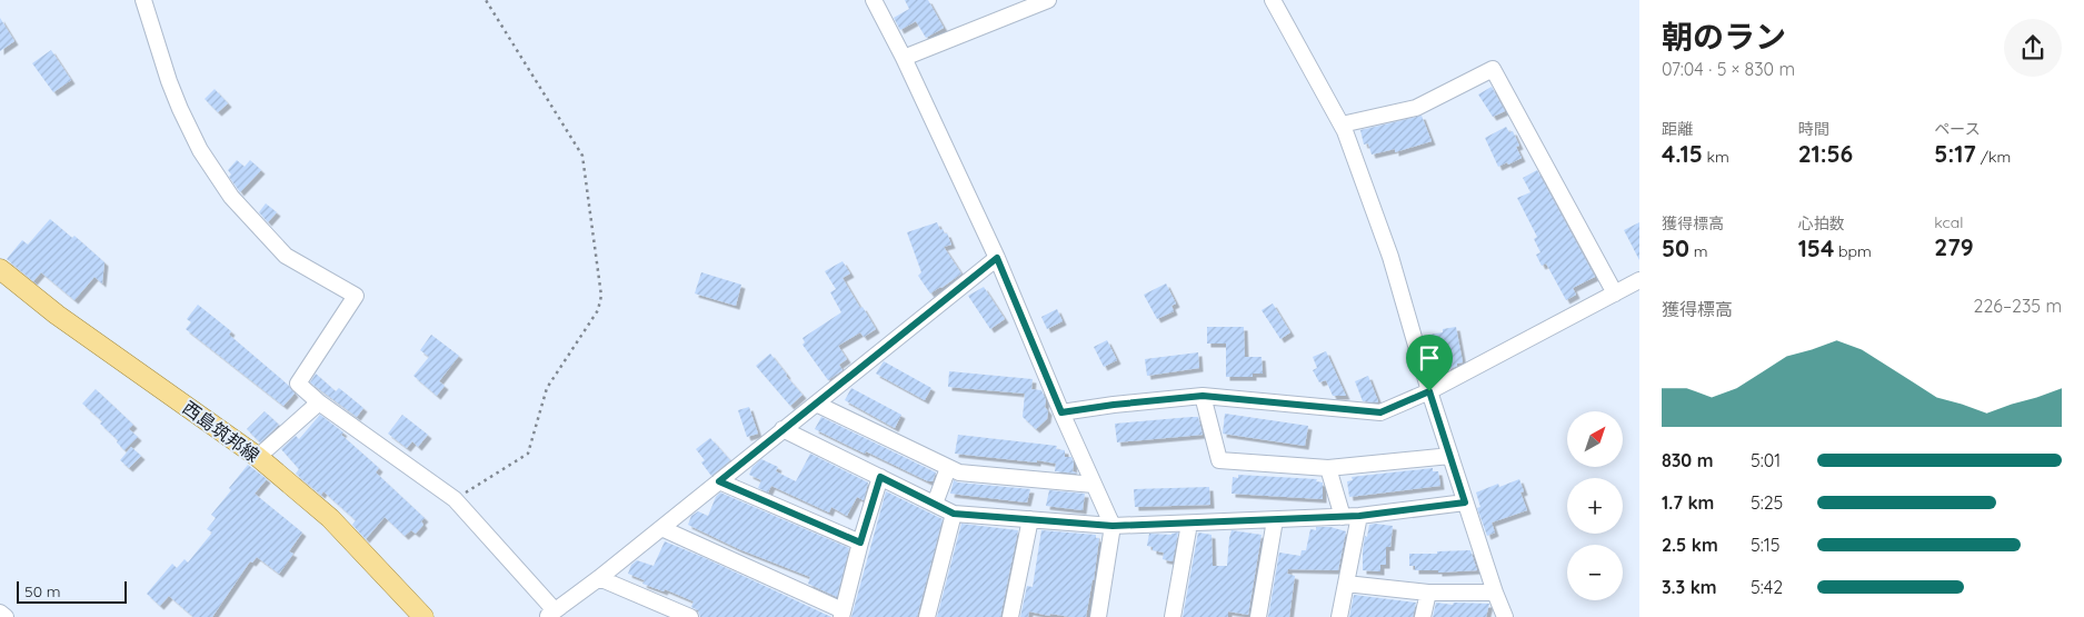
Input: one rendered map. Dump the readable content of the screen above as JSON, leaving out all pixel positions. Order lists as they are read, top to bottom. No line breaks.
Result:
{"streets":{"main road":["西島筑邦線"]},"scale_bar":"50 m","north":"top right","page":{"heading":["朝のラン","07:04 · 5 × 830 m"],"stats":[["距離","4.15 km"],["時間","21:56"],["ペース","5:17 /km"],["獲得標高","50 m"],["心拍数","154 bpm"],["kcal","279"]],"chart":["獲得標高","226–235 m"],"map_buttons":["+","−"],"list":[{"name":"830 m","note":"5:01"},{"name":"1.7 km","note":"5:25"},{"name":"2.5 km","note":"5:15"},{"name":"3.3 km","note":"5:42"}],"scale":"50 m"}}
